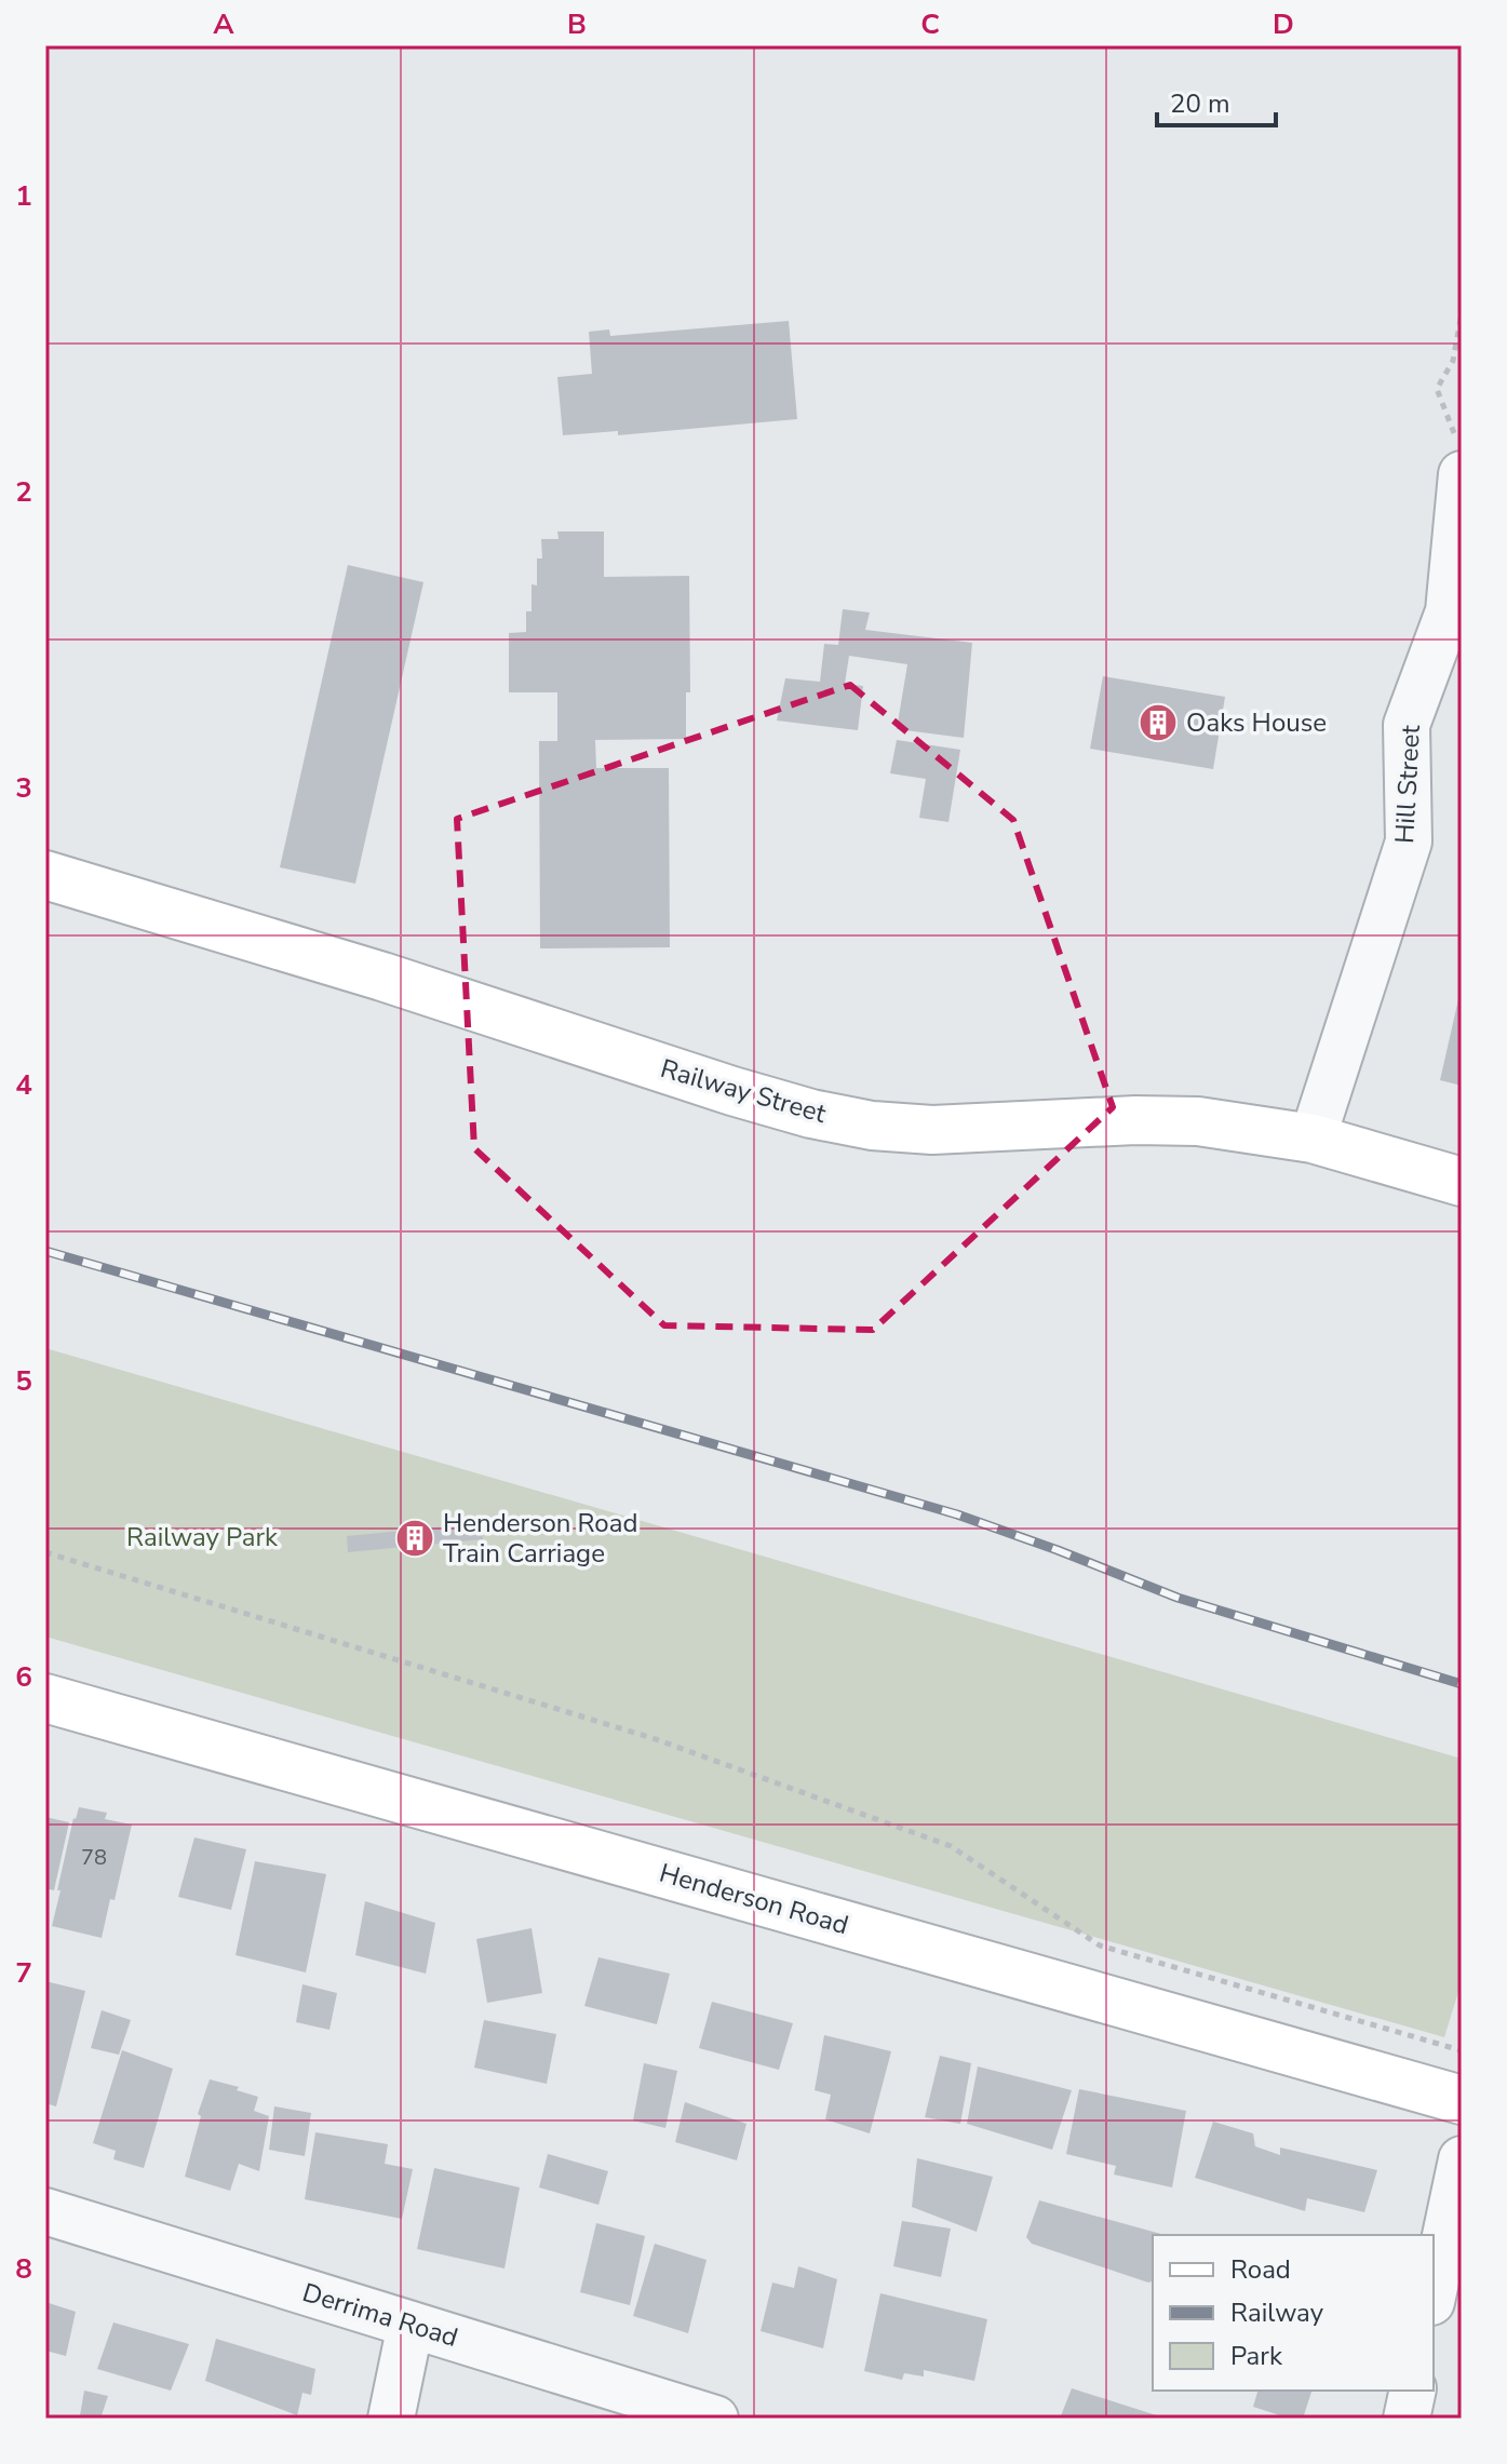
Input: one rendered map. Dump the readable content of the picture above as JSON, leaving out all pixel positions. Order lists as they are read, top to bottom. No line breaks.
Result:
{"streets":{"street":["Hill Street","Railway Street","Henderson Road","Derrima Road"]},"crossings":[["Hill Street","Railway Street"]],"parks":["Railway Park"],"places":{"building":["Oaks House","Henderson Road Train Carriage"]},"house_numbers":["78"],"legend":["Road","Railway","Park"],"scale_bar":"20 m","grid":{"columns":["A","B","C","D"],"rows":["1","2","3","4","5","6","7","8"]}}
